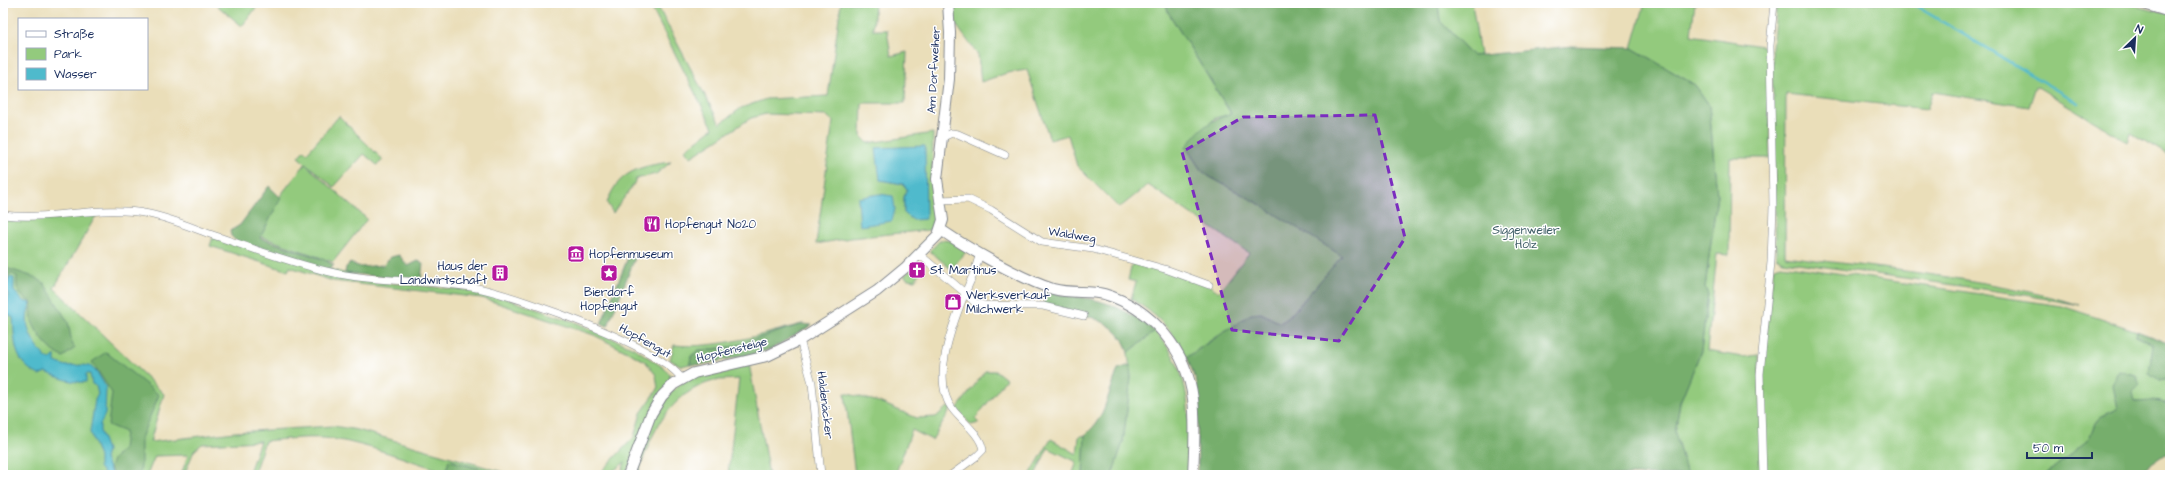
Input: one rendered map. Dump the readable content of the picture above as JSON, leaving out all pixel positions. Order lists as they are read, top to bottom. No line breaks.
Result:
{"streets":{"street":["Am Dorfweiher","Waldweg","Hopfengut","Hopfensteige","Haldenäcker"]},"crossings":[["Am Dorfweiher","Waldweg"],["Am Dorfweiher","Hopfensteige"],["Hopfengut","Hopfensteige"],["Hopfensteige","Haldenäcker"]],"parks":["Siggenweiler Holz"],"places":{"restaurant":["Hopfengut No20"],"museum":["Hopfenmuseum"],"church":["St. Martinus"],"building":["Haus der Landwirtschaft"],"place":["Bierdorf Hopfengut"],"shop":["Werksverkauf Milchwerk"]},"legend":["Straße","Park","Wasser"],"scale_bar":"50 m","north":"top right"}
